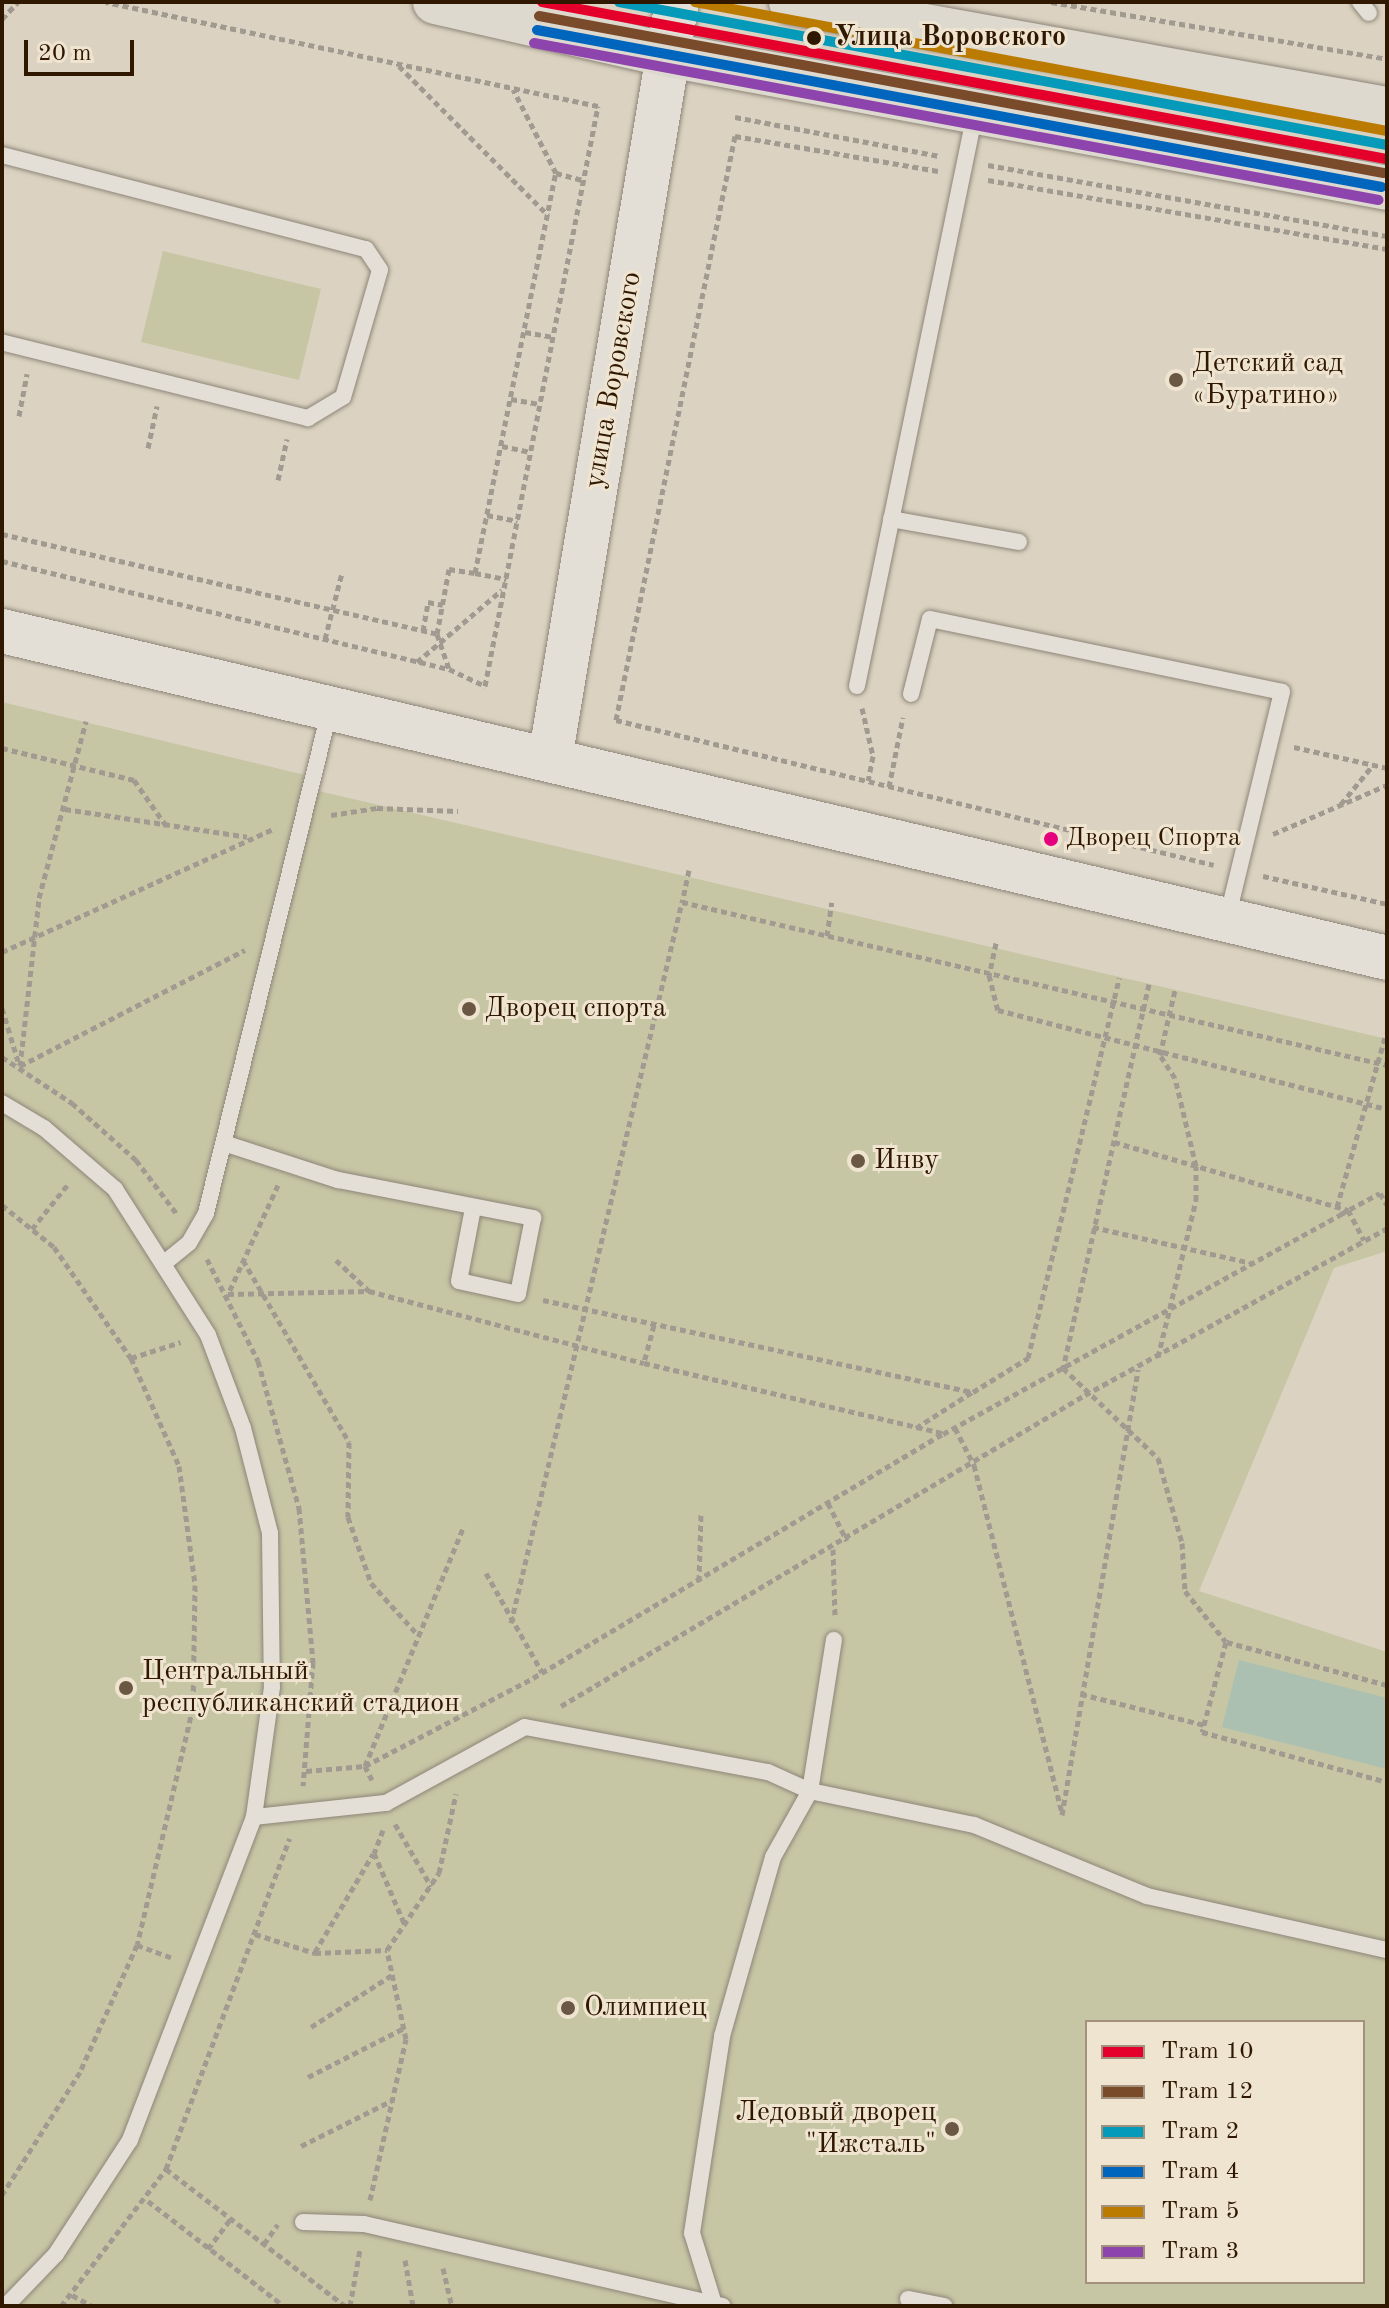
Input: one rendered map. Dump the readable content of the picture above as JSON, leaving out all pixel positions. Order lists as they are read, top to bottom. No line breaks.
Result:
{"streets":{"main road":["улица Воровского"]},"places":["Улица Воровского","Детский сад «Буратино»","Дворец Спорта","Дворец спорта","Инву","Центральный республиканский стадион","Олимпиец","Ледовый дворец \"Ижсталь\""],"lines":["tram line 10","tram line 2","tram line 5","tram line 12","tram line 4","tram line 3"],"legend":["Tram 10","Tram 12","Tram 2","Tram 4","Tram 5","Tram 3"],"scale_bar":"20 m"}
